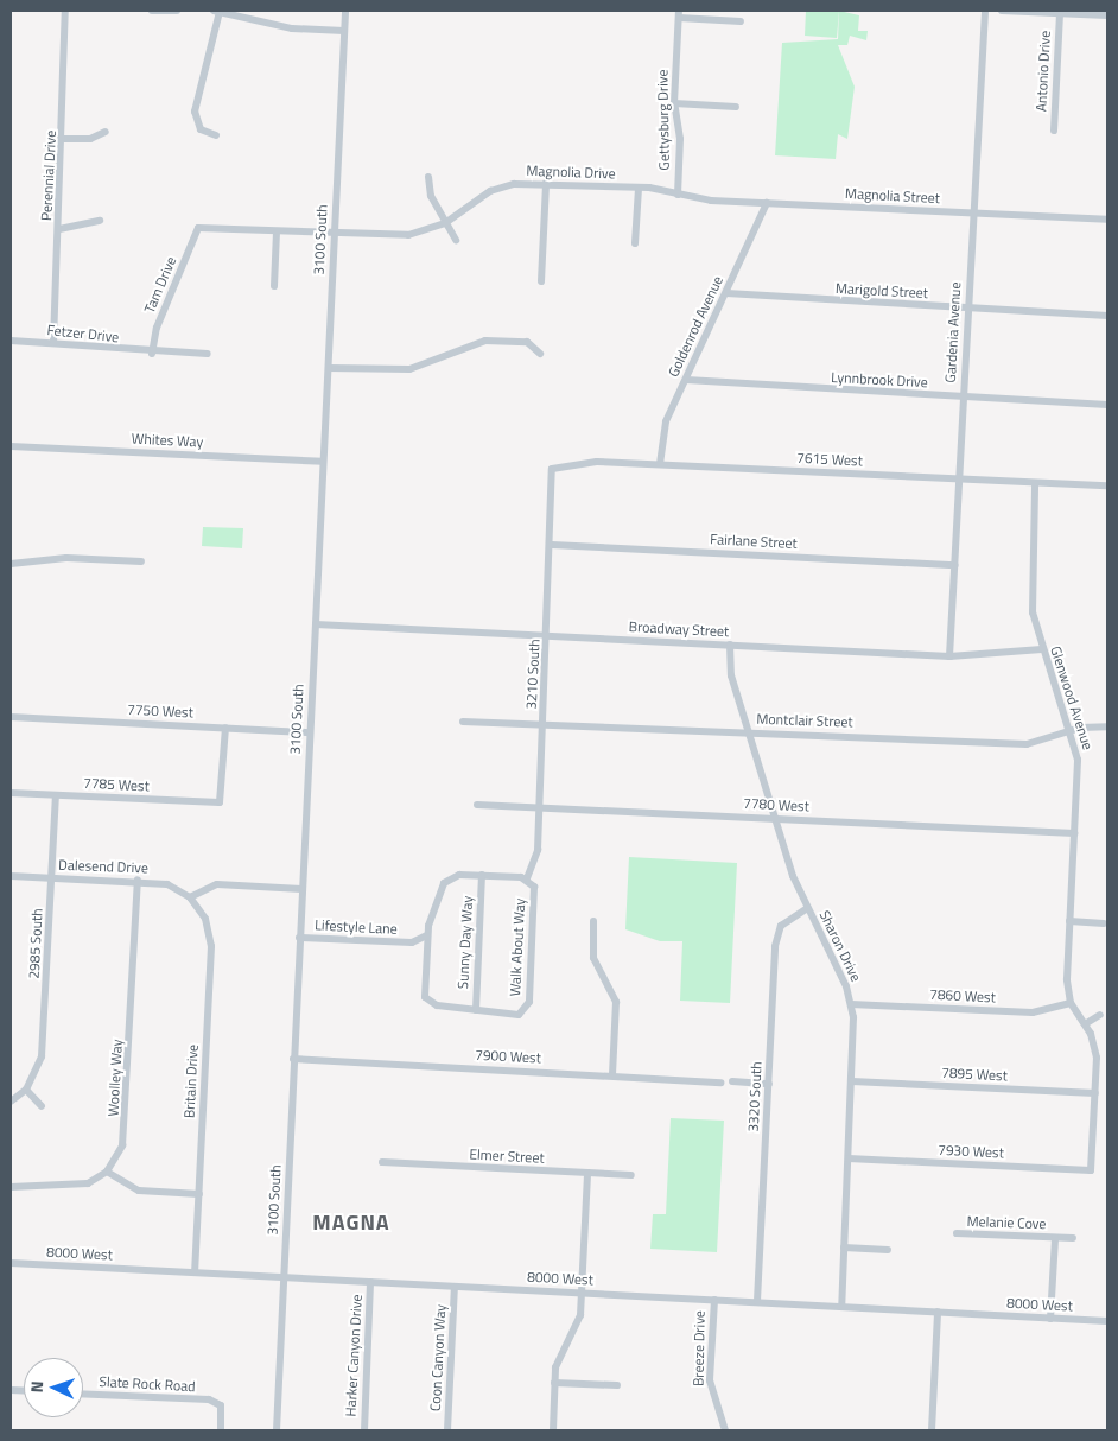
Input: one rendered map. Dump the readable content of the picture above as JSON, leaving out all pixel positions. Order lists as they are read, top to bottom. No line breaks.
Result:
{"streets":{"street":["Antonio Drive","Gettysburg Drive","Magnolia Drive","Perennial Drive","Magnolia Street","3100 South","Tam Drive","Marigold Street","Goldenrod Avenue","Gardenia Avenue","Fetzer Drive","Lynnbrook Drive","Whites Way","7615 West","Fairlane Street","Broadway Street","3210 South","Glenwood Avenue","7750 West","Montclair Street","7785 West","7780 West","Dalesend Drive","Lifestyle Lane","Sunny Day Way","2985 South","Sharon Drive","Walk About Way","7860 West","7900 West","7895 West","Woolley Way","Britain Drive","3320 South","7930 West","Elmer Street","Melanie Cove","8000 West","Breeze Drive","Harker Canyon Drive","Coon Canyon Way","Slate Rock Road"]},"crossings":[["Gettysburg Drive","Magnolia Drive"],["Gettysburg Drive","Magnolia Street"],["Magnolia Drive","Magnolia Street"],["Magnolia Drive","3100 South"],["Magnolia Drive","Tam Drive"],["Perennial Drive","Fetzer Drive"],["Magnolia Street","Goldenrod Avenue"],["Magnolia Street","Gardenia Avenue"],["3100 South","Whites Way"],["3100 South","Broadway Street"],["3100 South","7750 West"],["3100 South","Lifestyle Lane"],["3100 South","7900 West"],["3100 South","8000 West"],["Tam Drive","Fetzer Drive"],["Marigold Street","Goldenrod Avenue"],["Marigold Street","Gardenia Avenue"],["Goldenrod Avenue","Lynnbrook Drive"],["Goldenrod Avenue","7615 West"],["Gardenia Avenue","Lynnbrook Drive"],["Gardenia Avenue","7615 West"],["Gardenia Avenue","Fairlane Street"],["Gardenia Avenue","Broadway Street"],["7615 West","3210 South"],["7615 West","Glenwood Avenue"],["Fairlane Street","3210 South"],["Broadway Street","3210 South"],["Broadway Street","Glenwood Avenue"],["Broadway Street","Sharon Drive"],["3210 South","Montclair Street"],["3210 South","7780 West"],["3210 South","Walk About Way"],["Glenwood Avenue","Montclair Street"],["Glenwood Avenue","7780 West"],["Glenwood Avenue","7860 West"],["7750 West","7785 West"],["Montclair Street","Sharon Drive"],["7785 West","2985 South"],["7780 West","Sharon Drive"],["Dalesend Drive","2985 South"],["Dalesend Drive","Woolley Way"],["Dalesend Drive","Britain Drive"],["Sunny Day Way","Walk About Way"],["Sharon Drive","7860 West"],["Sharon Drive","7895 West"],["Sharon Drive","3320 South"],["Sharon Drive","7930 West"],["Sharon Drive","8000 West"],["7895 West","7930 West"],["Britain Drive","8000 West"],["3320 South","8000 West"],["Melanie Cove","8000 West"],["8000 West","Breeze Drive"],["8000 West","Harker Canyon Drive"],["8000 West","Coon Canyon Way"]],"districts":["MAGNA"],"north":"left"}
